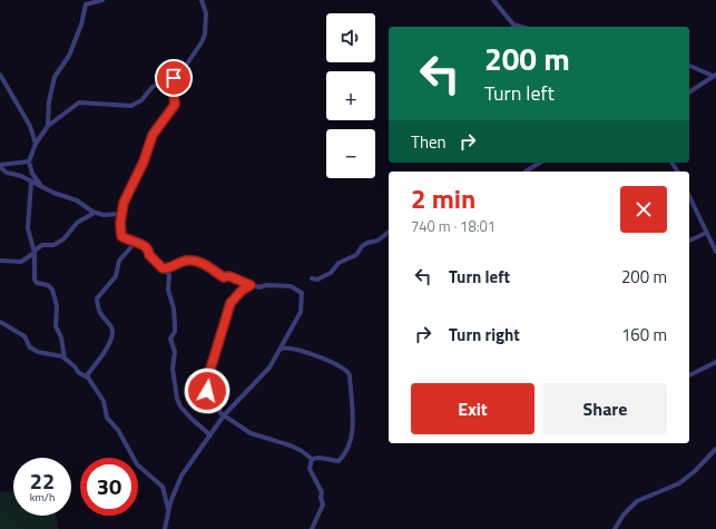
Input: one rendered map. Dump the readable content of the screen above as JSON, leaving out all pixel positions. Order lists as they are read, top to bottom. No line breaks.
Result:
{"page":{"map_buttons":["+","−"],"turn":["200 m","Turn left"],"then":"Then","heading":["2 min","740 m · 18:01"],"list":[{"name":"Turn left","value":"200 m"},{"name":"Turn right","value":"160 m"}],"buttons":["Exit","Share"],"speed":"22 km/h","limit":"30"}}
